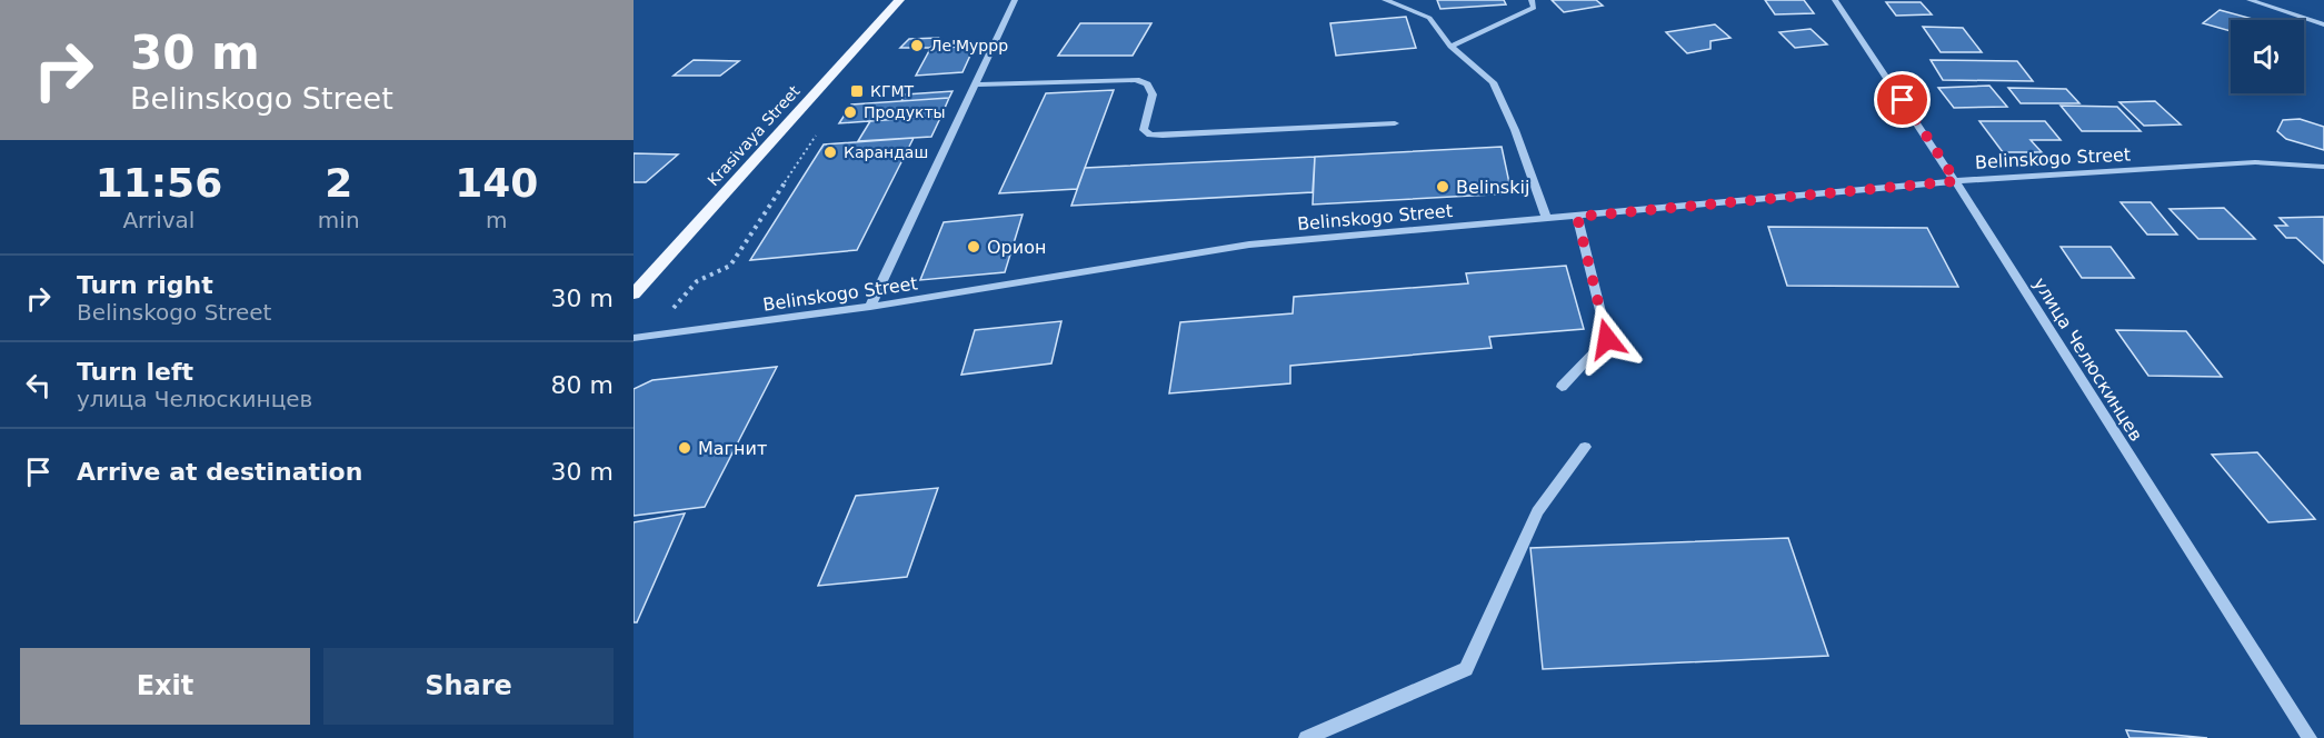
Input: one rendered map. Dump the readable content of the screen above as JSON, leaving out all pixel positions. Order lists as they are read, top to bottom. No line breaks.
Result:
{"streets":{"main road":["Krasivaya Street"],"street":["Belinskogo Street","улица Челюскинцев"]},"crossings":[["Belinskogo Street","улица Челюскинцев"]],"places":{"other":["Ле'Муррр","Продукты","Карандаш","Belinskij","Орион","Магнит"],"transit":["КГМТ"]},"page":{"turn":["30 m","Belinskogo Street"],"eta":["11:56","Arrival","2","min","140","m"],"list":[{"name":"Turn right","note":"Belinskogo Street","value":"30 m"},{"name":"Turn left","note":"улица Челюскинцев","value":"80 m"},{"name":"Arrive at destination","value":"30 m"}],"buttons":["Exit","Share"]}}
